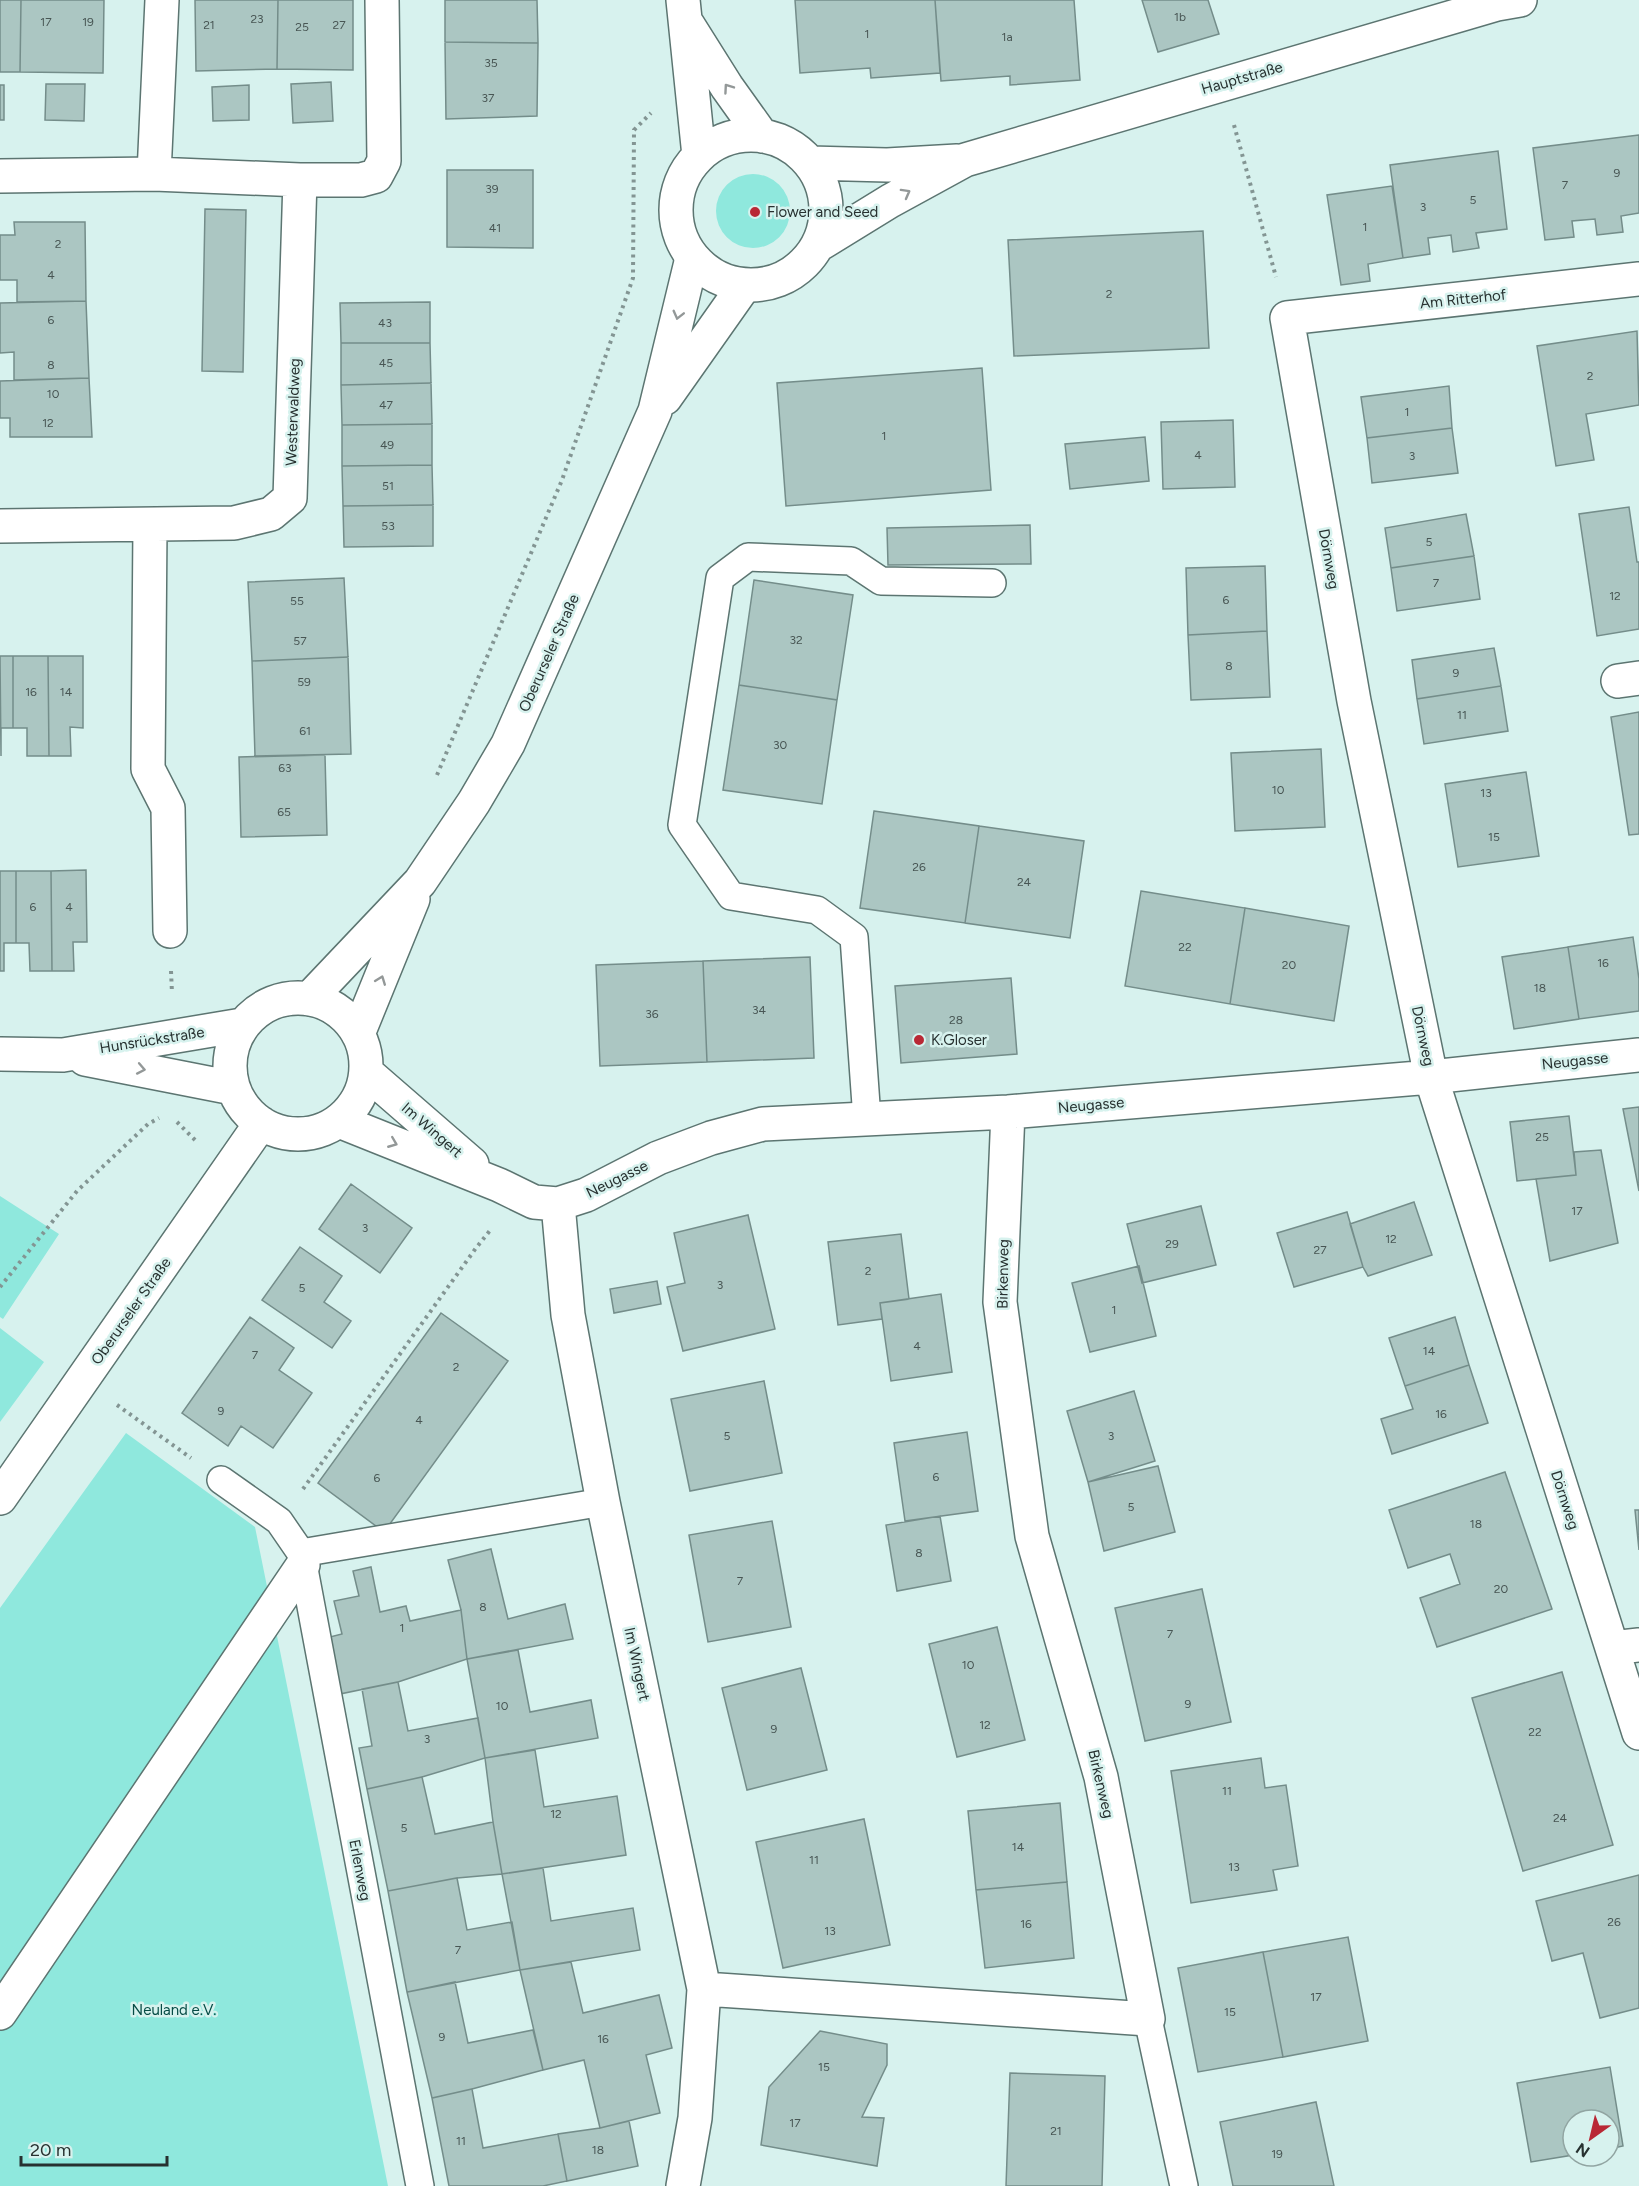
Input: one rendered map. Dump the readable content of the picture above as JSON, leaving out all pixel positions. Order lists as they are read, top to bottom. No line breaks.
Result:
{"streets":{"street":["Hauptstraße","Am Ritterhof","Westerwaldweg","Dörnweg","Oberurseler Straße","Hunsrückstraße","Neugasse","Im Wingert","Birkenweg"],"lane":["Erlenweg"]},"crossings":[["Hauptstraße","Oberurseler Straße"],["Am Ritterhof","Dörnweg"],["Dörnweg","Neugasse"],["Oberurseler Straße","Hunsrückstraße"],["Oberurseler Straße","Im Wingert"],["Hunsrückstraße","Im Wingert"],["Neugasse","Im Wingert"],["Neugasse","Birkenweg"]],"parks":["Neuland e.V."],"places":["Flower and Seed","K.Gloser"],"house_numbers":["1b","23","17","19","21","27","25","1","1a","35","37","9","7","39","5","3","1","41","2","4","2","6","43","45","8","2","10","47","1","12","1","49","4","3","51","53","5","7","12","6","55","32","57","8","9","59","16","14","11","61","30","63","10","13","65","15","26","24","6","4","22","16","20","18","34","36","28","25","17","3","12","29","27","2","3","5","1","4","14","7","2","9","16","4","5","3","6","6","5","18","8","7","20","8","1","7","10","9","10","12","9","22","3","11","12","24","5","14","11","13","26","16","13","7","17","15","9","16","15","17","21","11","18","19"],"scale_bar":"20 m","north":"bottom left"}
